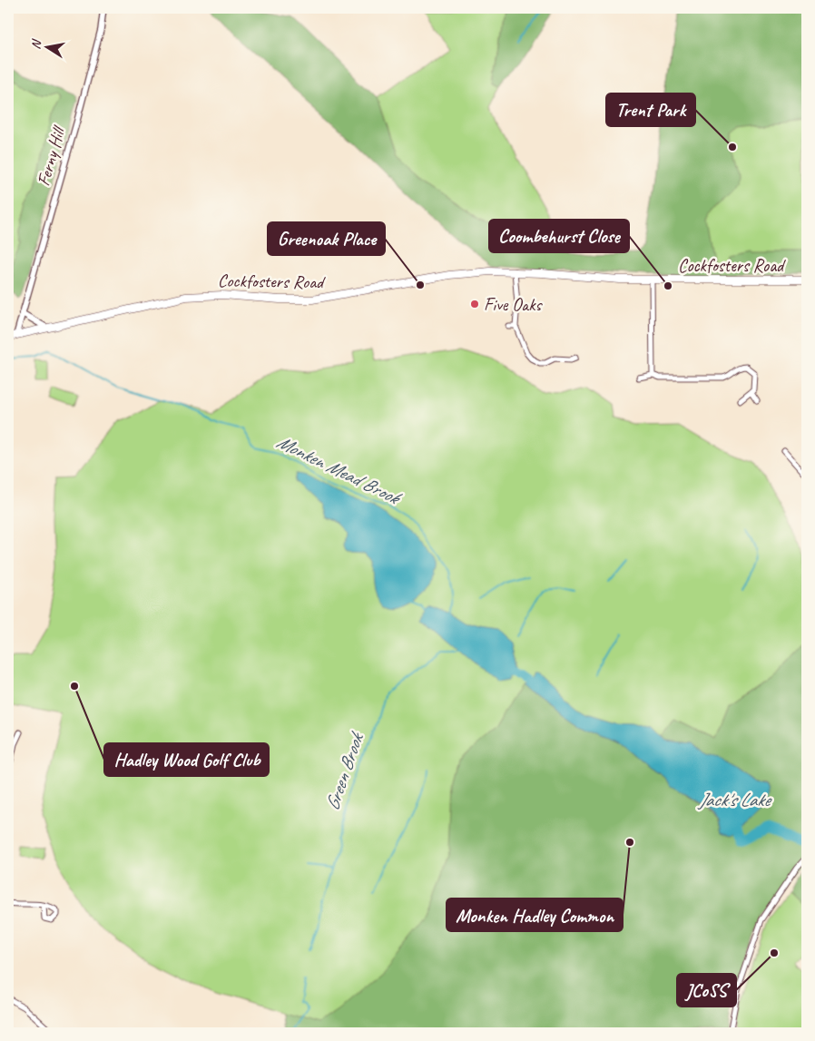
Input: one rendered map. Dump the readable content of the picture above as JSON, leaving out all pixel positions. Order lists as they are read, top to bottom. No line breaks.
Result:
{"streets":{"main road":["Cockfosters Road"],"street":["Ferny Hill"]},"crossings":[["Ferny Hill","Cockfosters Road"]],"water":["Monken Mead Brook","Green Brook","Jack's Lake"],"places":["Trent Park","Greenoak Place","Coombehurst Close","Five Oaks","Hadley Wood Golf Club","Monken Hadley Common","JCoSS"],"north":"left"}
